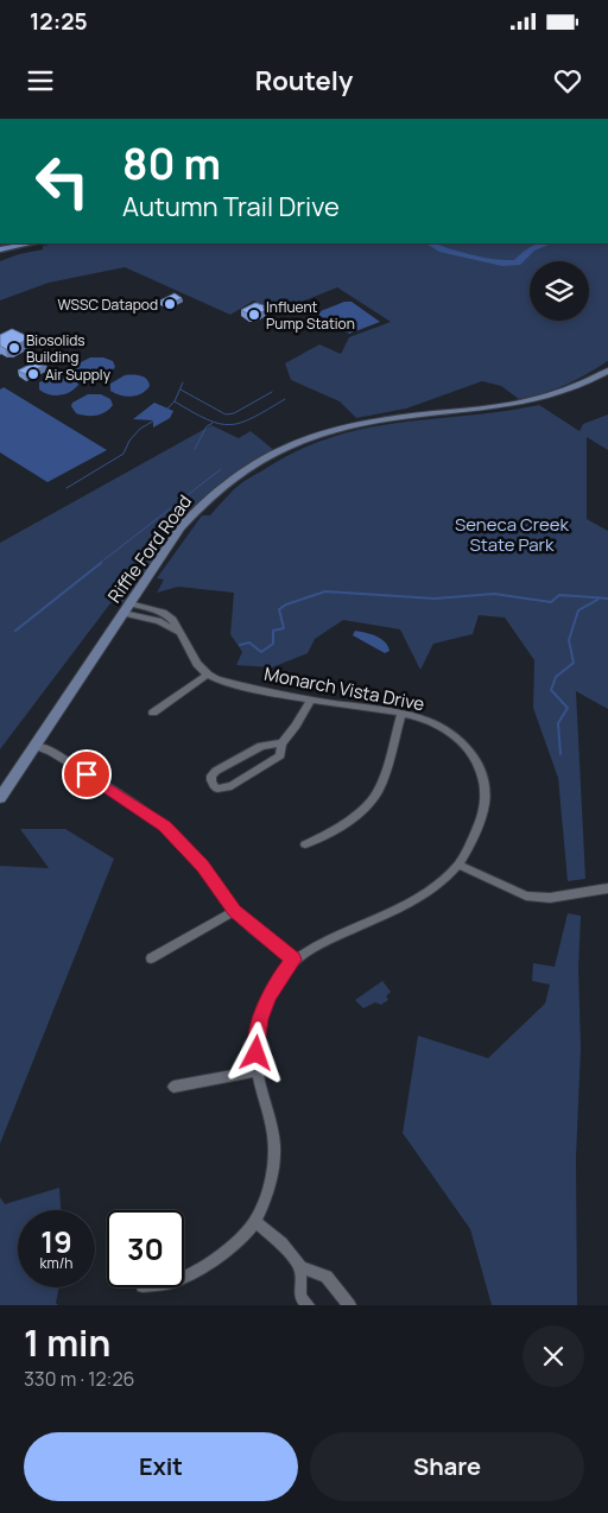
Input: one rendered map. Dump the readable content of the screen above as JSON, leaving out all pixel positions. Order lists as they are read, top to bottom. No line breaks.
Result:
{"streets":{"street":["Riffle Ford Road","Monarch Vista Drive"]},"parks":["Seneca Creek State Park"],"places":["WSSC Datapod","Influent Pump Station","Biosolids Building","Air Supply"],"page":{"status":"12:25","header":"Routely","turn":["80 m","Autumn Trail Drive"],"speed":"19 km/h","limit":"30","heading":["1 min","330 m · 12:26"],"buttons":["Exit","Share"]}}
